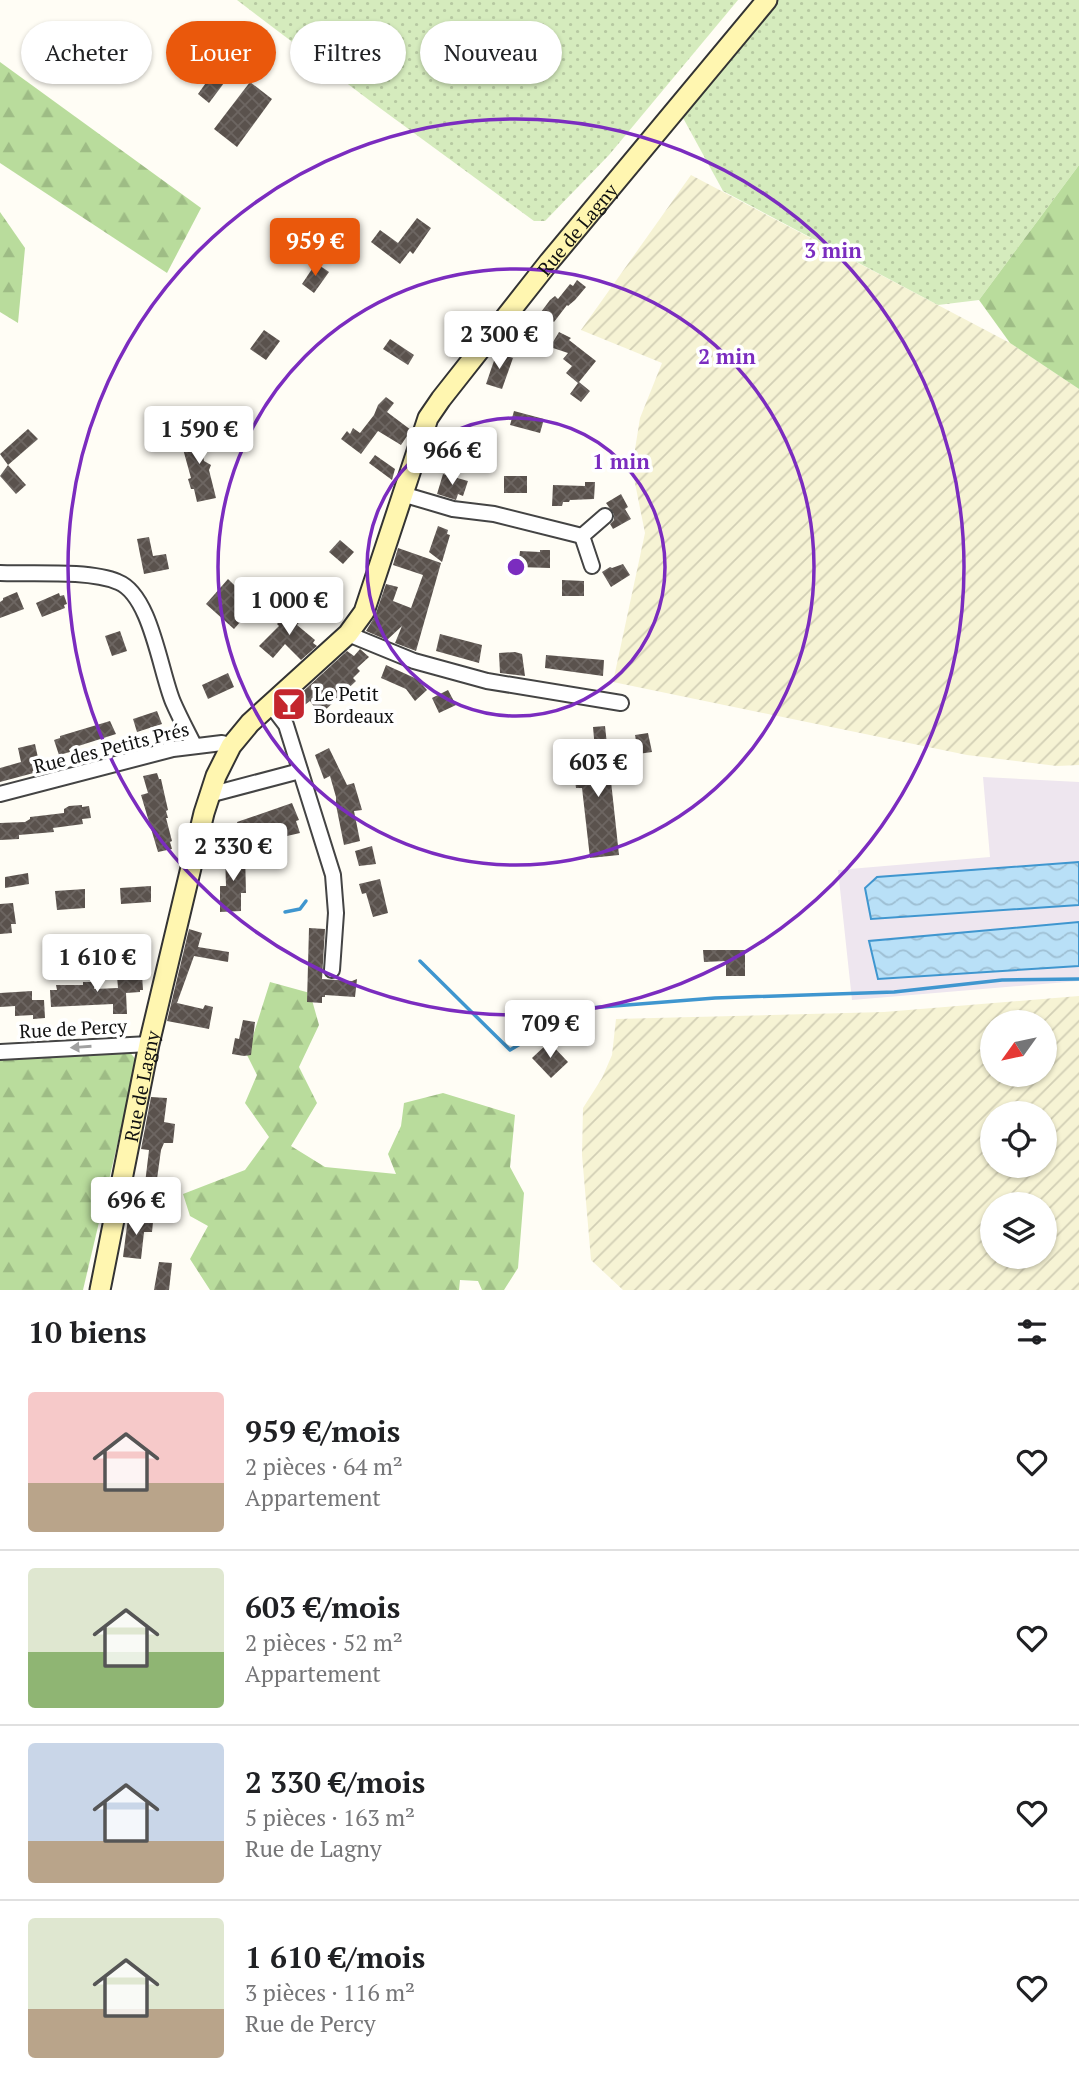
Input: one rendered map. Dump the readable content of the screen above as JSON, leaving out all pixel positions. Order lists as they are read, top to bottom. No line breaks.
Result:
{"streets":{"main road":["Rue de Lagny"],"street":["Rue des Petits Prés","Rue de Percy"]},"crossings":[["Rue de Lagny","Rue des Petits Prés"],["Rue de Lagny","Rue de Percy"]],"one_way":["Rue de Percy"],"places":{"bar":["Le Petit Bordeaux"]},"north":"bottom left","page":{"chip":["Acheter","Louer","Filtres","Nouveau"],"price":["959 €","2 300 €","1 590 €","966 €","1 000 €","603 €","2 330 €","1 610 €","709 €","696 €"],"heading":"10 biens","list":[{"name":"959 €/mois","note":"2 pièces · 64 m² · Appartement"},{"name":"603 €/mois","note":"2 pièces · 52 m² · Appartement"},{"name":"2 330 €/mois","note":"5 pièces · 163 m² · Rue de Lagny"},{"name":"1 610 €/mois","note":"3 pièces · 116 m² · Rue de Percy"}]},"rings":["3 min","2 min","1 min"]}
